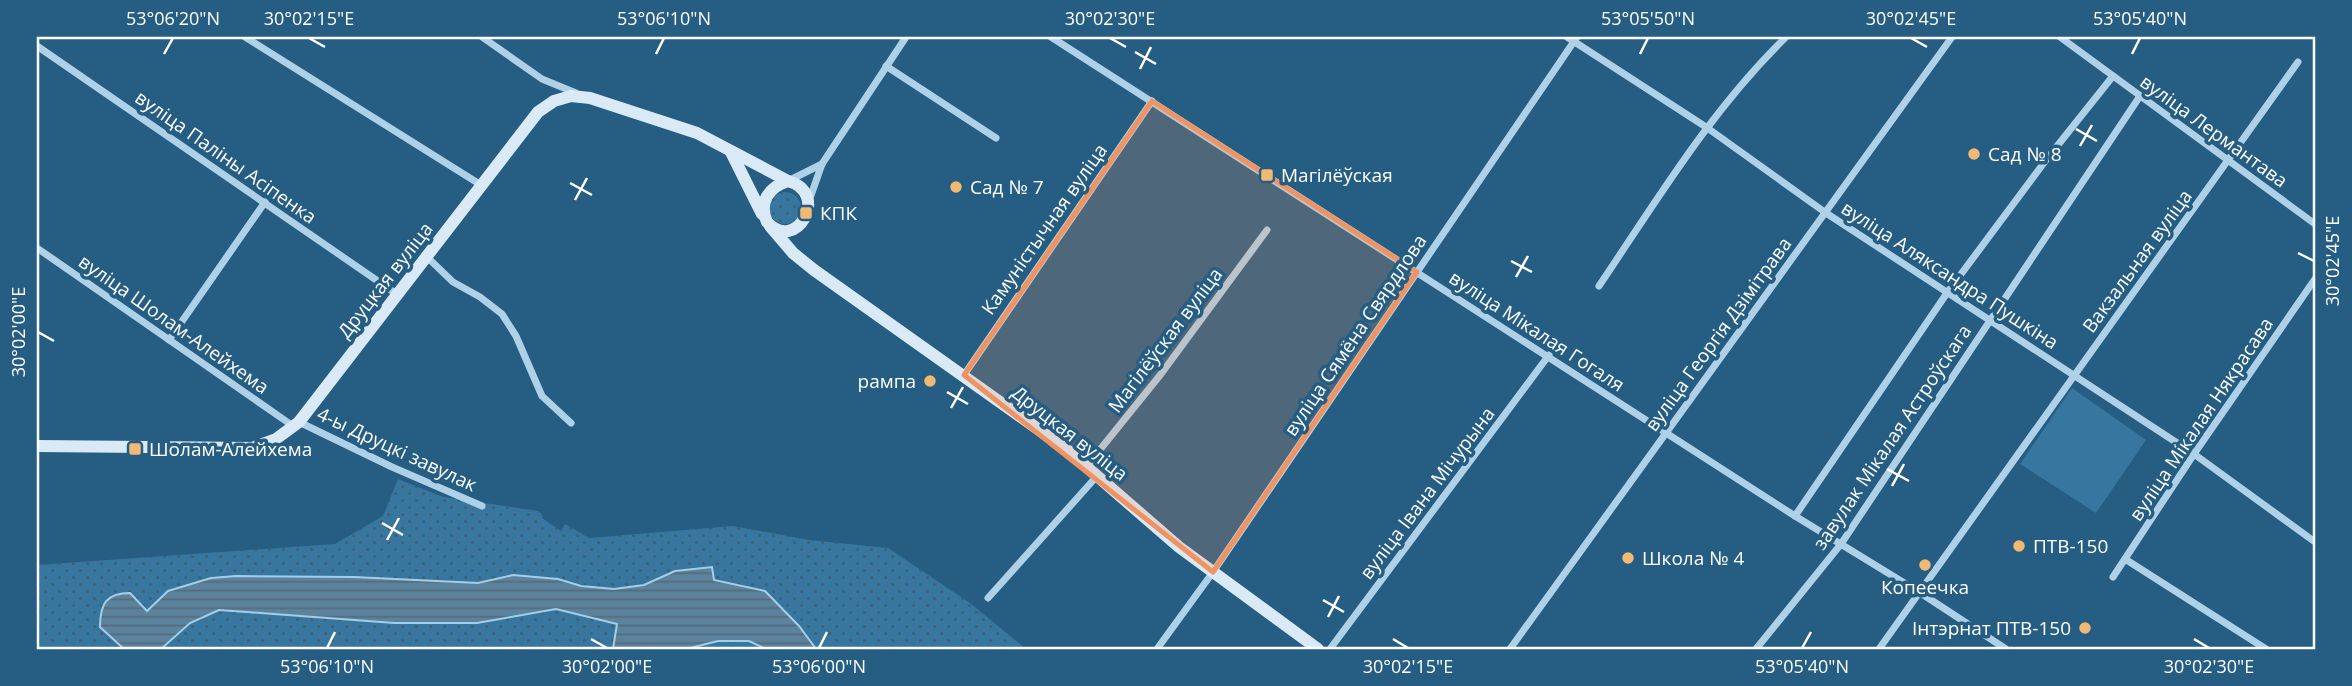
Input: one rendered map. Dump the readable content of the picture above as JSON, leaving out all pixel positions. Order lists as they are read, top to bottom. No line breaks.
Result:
{"streets":{"main road":["Друцкая вуліца"],"street":["вуліца Лермантава","вуліца Паліны Асіпенка","Камуністычная вуліца","Вакзальная вуліца","вуліца Аляксандра Пушкіна","вуліца Шолам-Алейхема","вуліца Мікалая Гогаля","вуліца Георгія Дзімітрава","вуліца Сямёна Свярдлова","Магілёўская вуліца","вуліца Мікалая Някрасава","завулак Мікалая Астроўскага","4-ы Друцкі завулак","вуліца Івана Мічурына"]},"crossings":[["вуліца Лермантава","Вакзальная вуліца"],["вуліца Лермантава","завулак Мікалая Астроўскага"],["вуліца Паліны Асіпенка","Друцкая вуліца"],["Камуністычная вуліца","Друцкая вуліца"],["Камуністычная вуліца","вуліца Мікалая Гогаля"],["Вакзальная вуліца","вуліца Аляксандра Пушкіна"],["Вакзальная вуліца","вуліца Мікалая Гогаля"],["вуліца Аляксандра Пушкіна","вуліца Георгія Дзімітрава"],["вуліца Аляксандра Пушкіна","вуліца Сямёна Свярдлова"],["вуліца Аляксандра Пушкіна","вуліца Мікалая Някрасава"],["вуліца Аляксандра Пушкіна","завулак Мікалая Астроўскага"],["Друцкая вуліца","вуліца Шолам-Алейхема"],["Друцкая вуліца","вуліца Сямёна Свярдлова"],["Друцкая вуліца","Магілёўская вуліца"],["Друцкая вуліца","4-ы Друцкі завулак"],["вуліца Шолам-Алейхема","4-ы Друцкі завулак"],["вуліца Мікалая Гогаля","вуліца Георгія Дзімітрава"],["вуліца Мікалая Гогаля","вуліца Сямёна Свярдлова"],["вуліца Мікалая Гогаля","завулак Мікалая Астроўскага"],["вуліца Мікалая Гогаля","вуліца Івана Мічурына"]],"places":{"other":["Сад № 8","Сад № 7","рампа","ПТВ-150","Школа № 4","Копеечка","Інтэрнат ПТВ-150"],"transit":["Магілёўская","КПК","Шолам-Алейхема"]},"coordinates":["53°06'20\"N","30°02'15\"E","53°06'10\"N","30°02'30\"E","53°05'50\"N","30°02'45\"E","53°05'40\"N","30°02'00\"E","53°06'00\"N"]}
